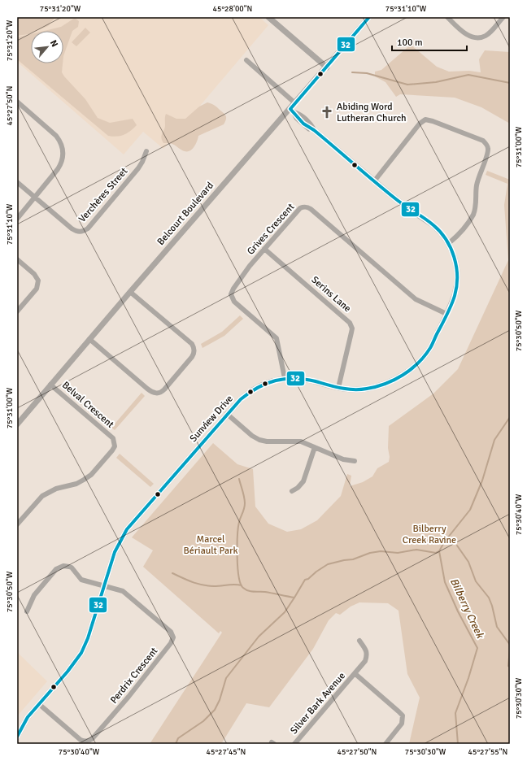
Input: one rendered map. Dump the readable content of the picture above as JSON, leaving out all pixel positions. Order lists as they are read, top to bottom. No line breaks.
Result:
{"streets":{"street":["Verchères Street","Belcourt Boulevard","Grives Crescent","Serins Lane","Belval Crescent","Sunview Drive","Perdrix Crescent","Silver Bark Avenue"]},"crossings":[["Belcourt Boulevard","Belval Crescent"],["Belcourt Boulevard","Sunview Drive"],["Grives Crescent","Serins Lane"],["Grives Crescent","Sunview Drive"],["Serins Lane","Sunview Drive"],["Sunview Drive","Perdrix Crescent"]],"water":["Bilberry Creek"],"parks":["Bilberry Creek Ravine","Marcel Bériault Park"],"places":{"church":["Abiding Word Lutheran Church"]},"lines":["transit line 32"],"scale_bar":"100 m","north":"top right","coordinates":["75°31'20\"W","45°28'00\"N","75°31'10\"W","45°27'50\"N","75°31'00\"W","75°30'50\"W","75°30'40\"W","75°30'30\"W","45°27'45\"N","45°27'55\"N"]}
